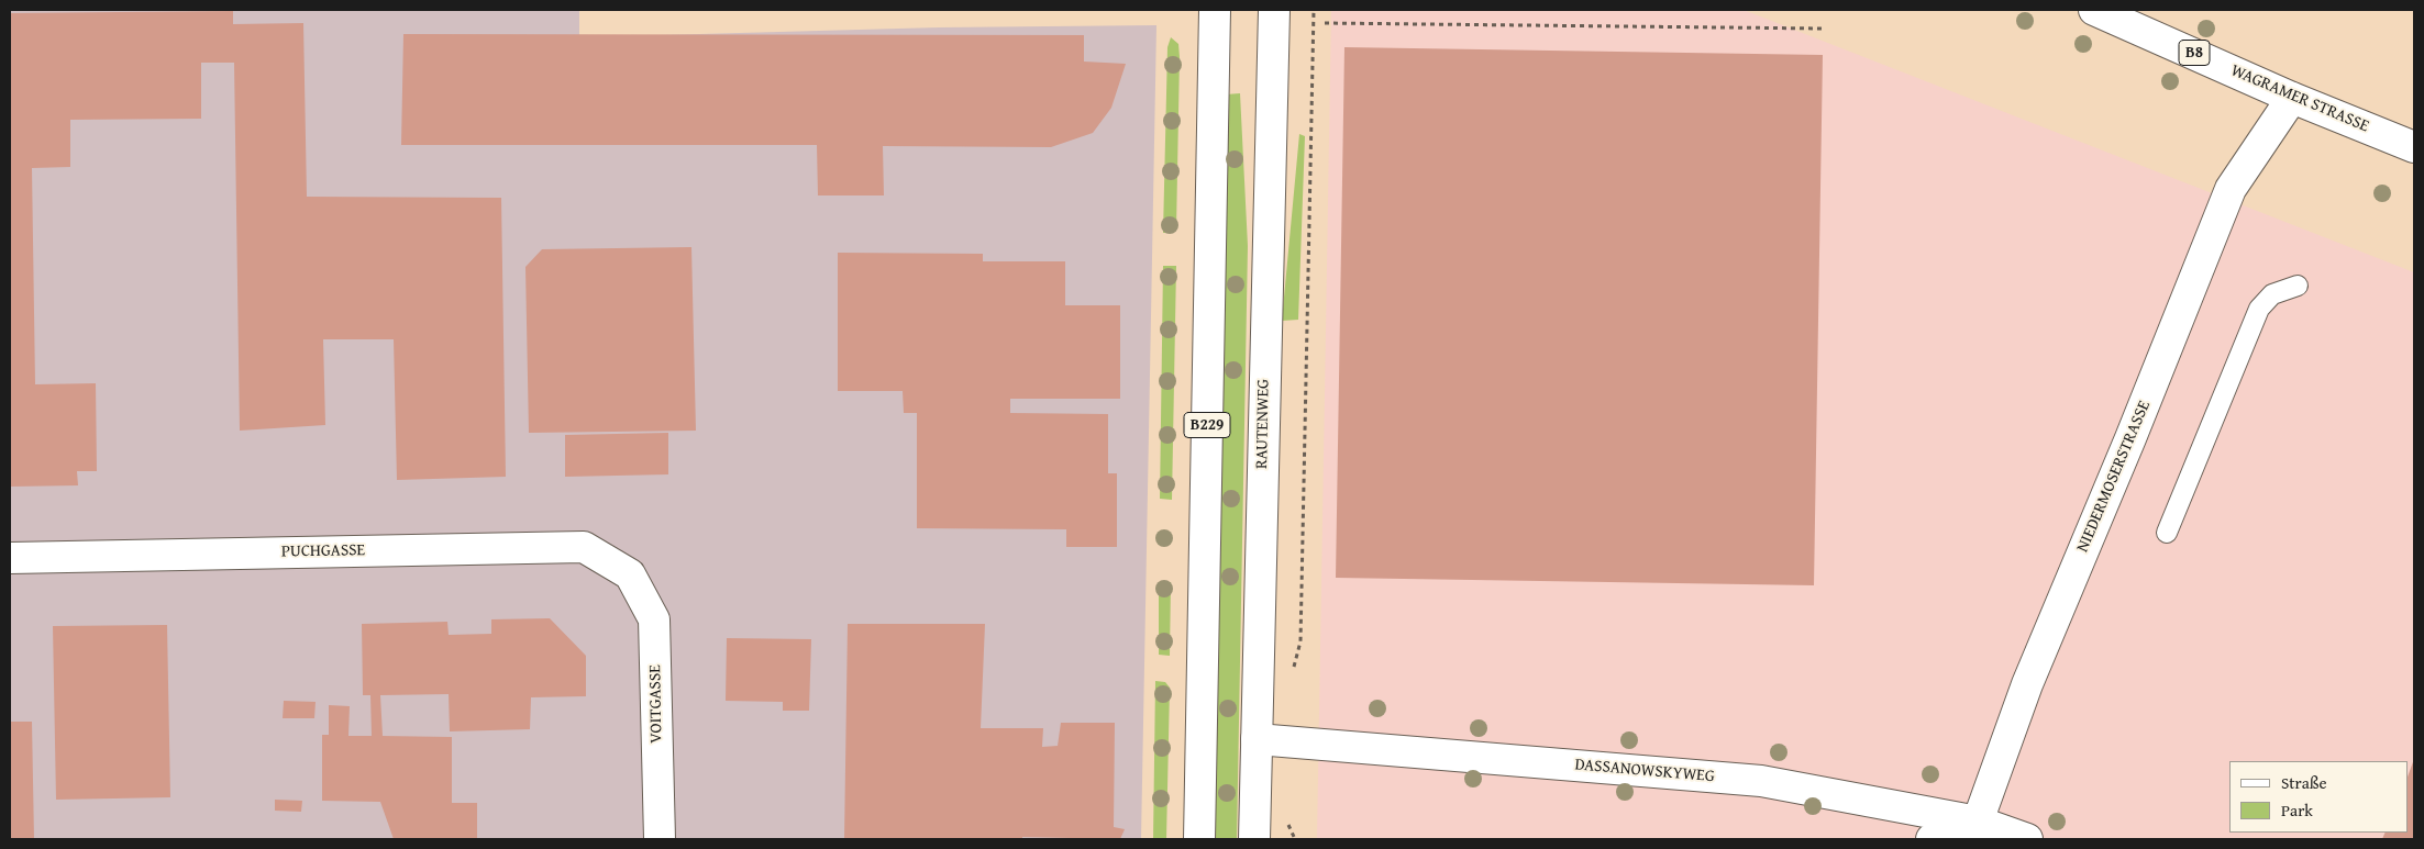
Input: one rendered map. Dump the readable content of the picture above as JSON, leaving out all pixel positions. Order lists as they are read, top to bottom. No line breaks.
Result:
{"streets":{"street":["B8","WAGRAMER STRASSE","RAUTENWEG","B229","NIEDERMOSERSTRASSE","PUCHGASSE","VOITGASSE","DASSANOWSKYWEG"]},"crossings":[["WAGRAMER STRASSE","NIEDERMOSERSTRASSE"],["RAUTENWEG","DASSANOWSKYWEG"],["NIEDERMOSERSTRASSE","DASSANOWSKYWEG"],["PUCHGASSE","VOITGASSE"]],"legend":["Straße","Park"]}
